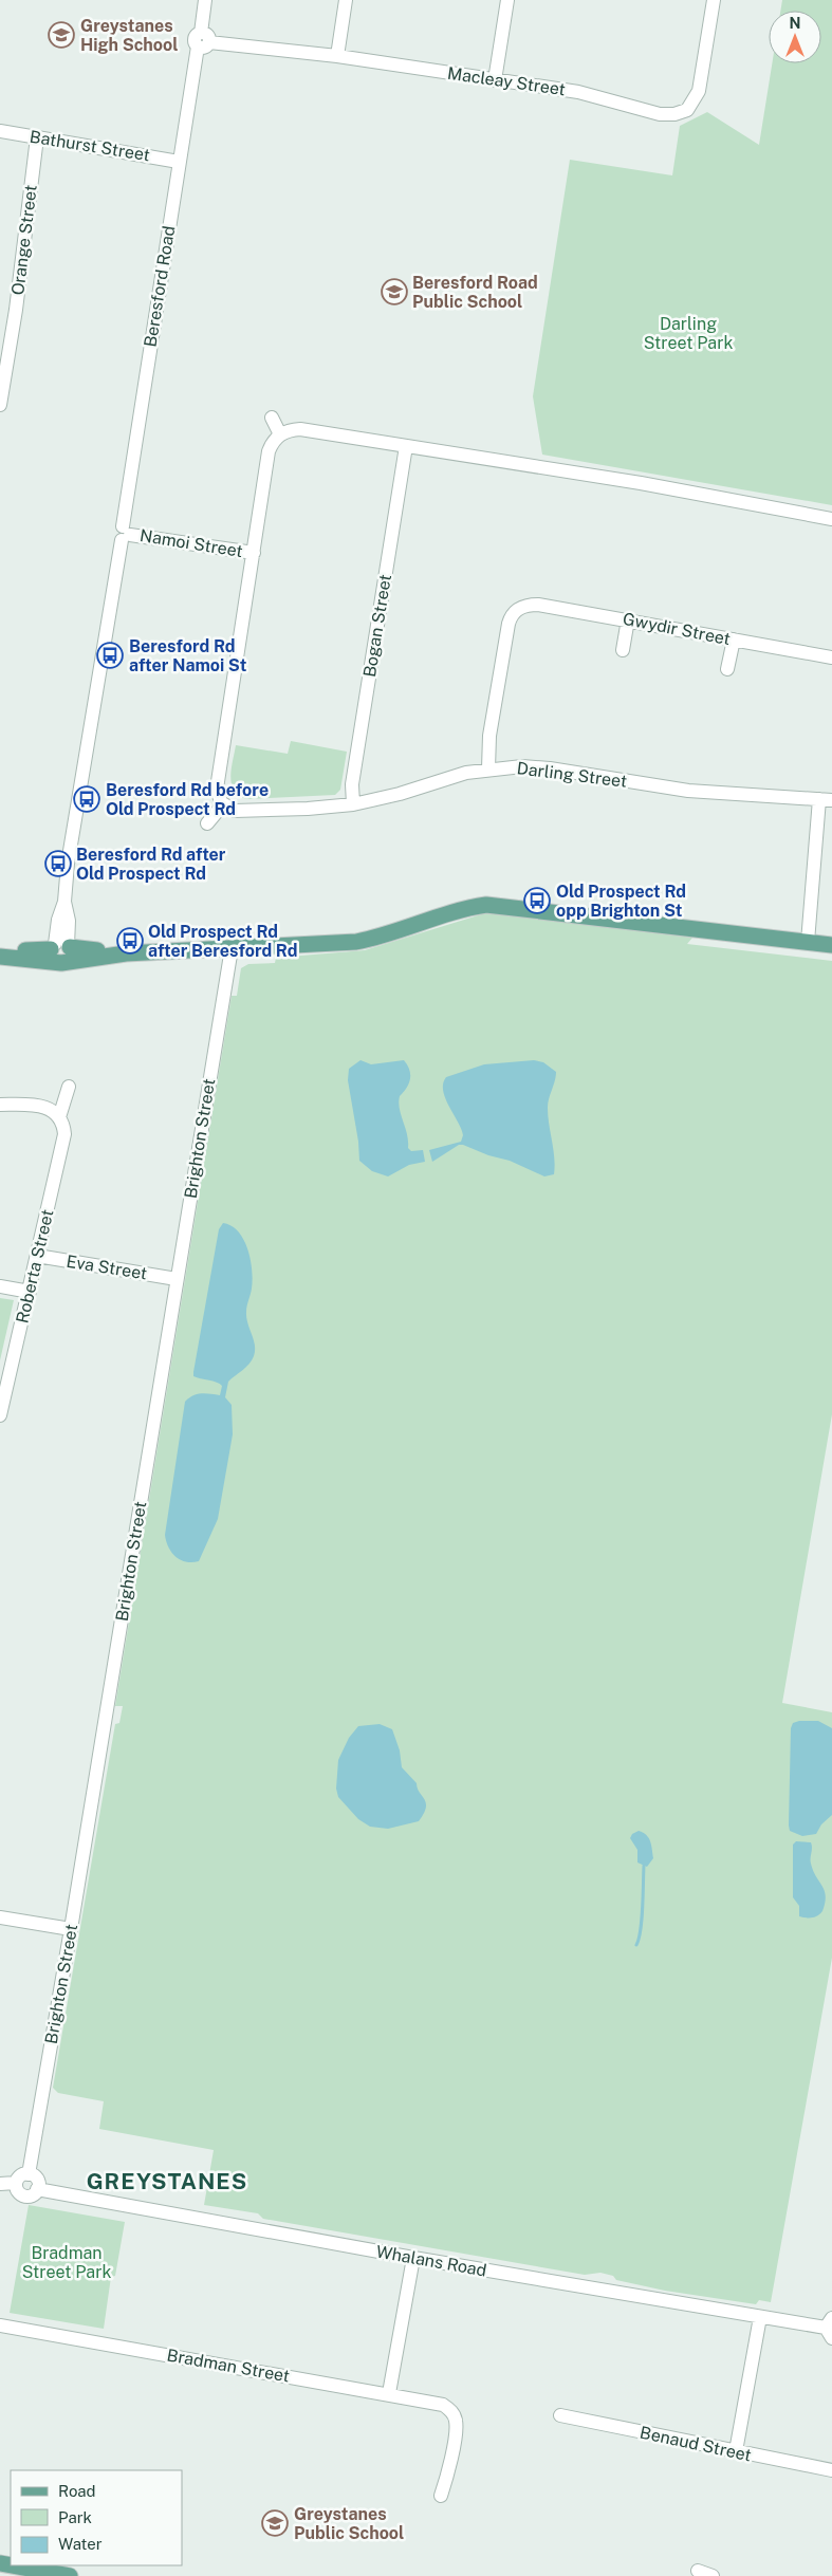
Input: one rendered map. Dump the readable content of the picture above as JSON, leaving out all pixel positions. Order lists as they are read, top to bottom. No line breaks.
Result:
{"streets":{"street":["Macleay Street","Bathurst Street","Orange Street","Beresford Road","Namoi Street","Bogan Street","Gwydir Street","Darling Street","Brighton Street","Roberta Street","Eva Street","Whalans Road","Bradman Street","Benaud Street"]},"crossings":[["Macleay Street","Beresford Road"],["Bathurst Street","Orange Street"],["Bathurst Street","Beresford Road"],["Beresford Road","Namoi Street"],["Bogan Street","Darling Street"],["Brighton Street","Eva Street"],["Brighton Street","Whalans Road"],["Roberta Street","Eva Street"]],"districts":["GREYSTANES"],"parks":["Darling Street Park","Bradman Street Park"],"places":{"school or university":["Greystanes High School","Beresford Road Public School","Greystanes Public School"],"bus stop":["Beresford Rd after Namoi St","Beresford Rd before Old Prospect Rd","Beresford Rd after Old Prospect Rd","Old Prospect Rd opp Brighton St","Old Prospect Rd after Beresford Rd"]},"legend":["Road","Park","Water"],"north":"top"}
